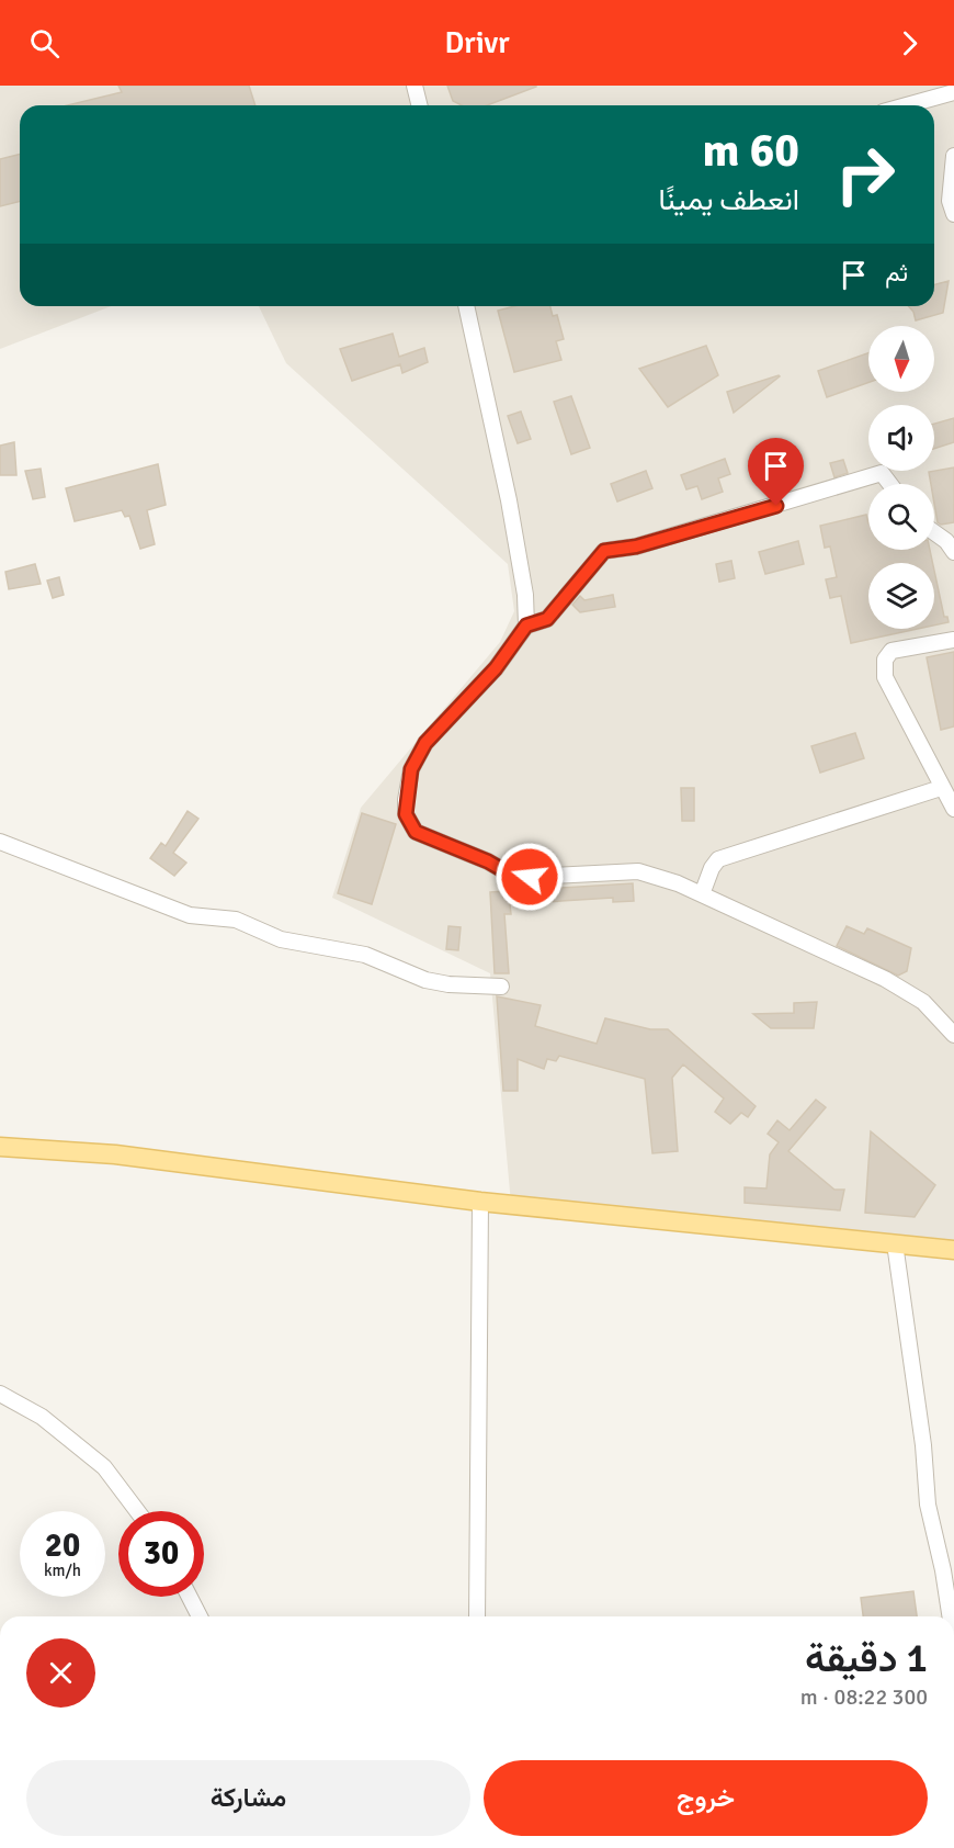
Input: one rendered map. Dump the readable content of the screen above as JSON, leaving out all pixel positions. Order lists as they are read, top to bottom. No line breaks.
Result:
{"north":"bottom","page":{"header":"Drivr","turn":["60 m","انعطف يمينًا"],"then":"ثم","speed":"20 km/h","limit":"30","heading":["1 دقيقة","300 m · 08:22"],"buttons":["خروج","مشاركة"]}}
